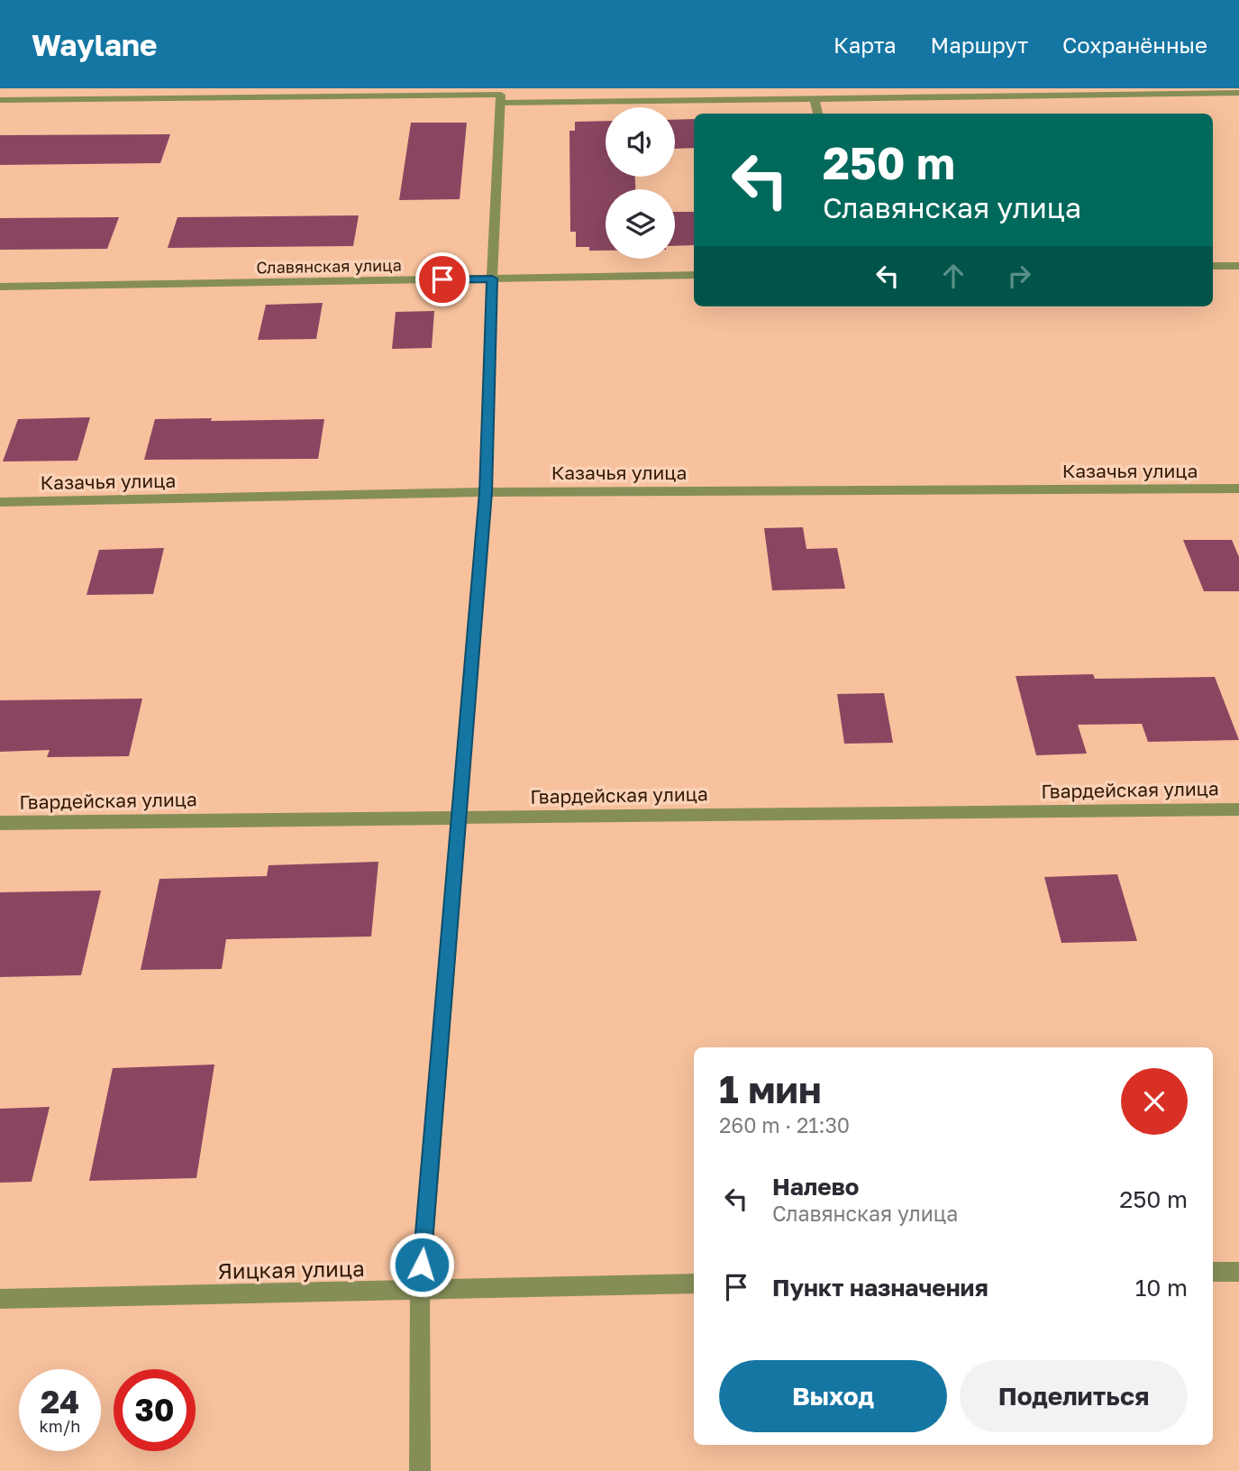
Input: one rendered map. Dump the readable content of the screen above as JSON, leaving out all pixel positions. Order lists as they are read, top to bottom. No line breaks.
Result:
{"streets":{"street":["Славянская улица","Казачья улица","Гвардейская улица","Яицкая улица"]},"page":{"header":"Waylane","nav":["Карта","Маршрут","Сохранённые"],"turn":["250 m","Славянская улица"],"heading":["1 мин","260 m · 21:30"],"list":[{"name":"Налево","note":"Славянская улица","value":"250 m"},{"name":"Пункт назначения","value":"10 m"}],"buttons":["Выход","Поделиться"],"speed":"24 km/h","limit":"30"}}
